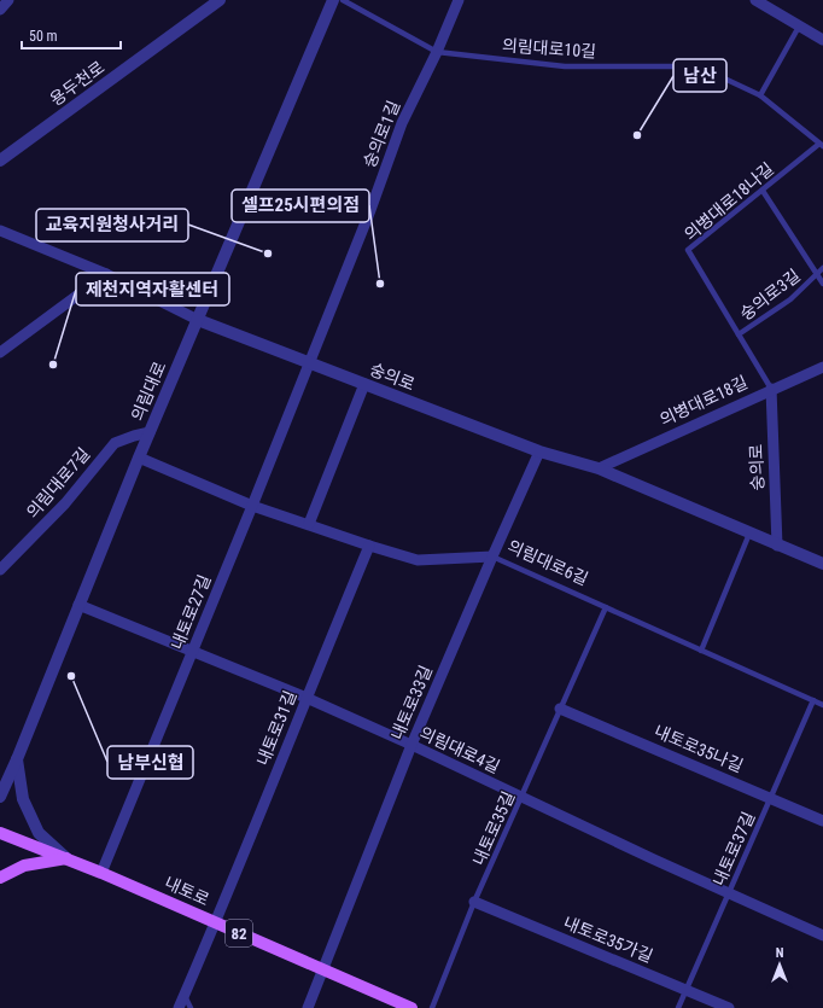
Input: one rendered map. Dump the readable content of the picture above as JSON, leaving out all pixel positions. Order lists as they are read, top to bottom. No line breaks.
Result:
{"streets":{"main road":["내토로","82"],"street":["용두천로","숭의로1길","숭의로","의림대로","의병대로18길","의림대로7길","의림대로6길","내토로27길","내토로33길","내토로31길","내토로35나길","의림대로4길","내토로35가길"],"lane":["의림대로10길","의병대로18나길","숭의로3길","내토로35길","내토로37길"]},"crossings":[["의림대로10길","숭의로1길"],["의림대로10길","의병대로18나길"],["숭의로1길","숭의로"],["숭의로1길","내토로27길"],["의병대로18나길","숭의로3길"],["의병대로18나길","숭의로"],["의병대로18나길","의병대로18길"],["숭의로","의림대로"],["숭의로","의병대로18길"],["숭의로","내토로27길"],["숭의로","내토로33길"],["의림대로","의림대로7길"],["의림대로","의림대로6길"],["의림대로","의림대로4길"],["의림대로6길","내토로27길"],["의림대로6길","내토로33길"],["의림대로6길","내토로31길"],["의림대로6길","내토로35길"],["의림대로6길","내토로37길"],["내토로27길","의림대로4길"],["내토로27길","내토로"],["내토로33길","의림대로4길"],["내토로33길","내토로"],["내토로31길","의림대로4길"],["내토로31길","내토로"],["내토로35나길","내토로35길"],["내토로35나길","내토로37길"],["의림대로4길","내토로35길"],["의림대로4길","내토로37길"],["내토로35길","내토로35가길"],["내토로37길","내토로35가길"]],"places":["남산","교육지원청사거리","셀프25시편의점","제천지역자활센터","남부신협"],"scale_bar":"50 m","north":"top"}
